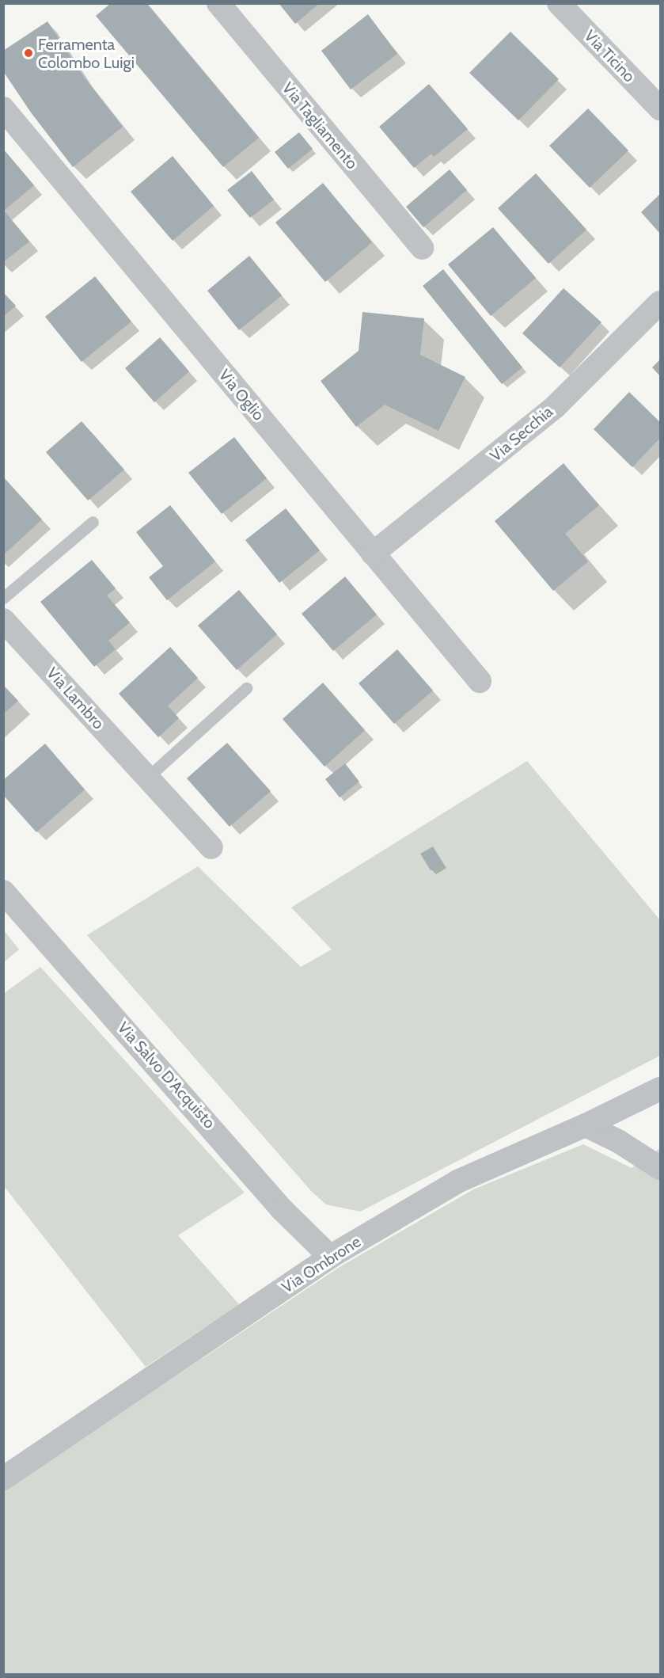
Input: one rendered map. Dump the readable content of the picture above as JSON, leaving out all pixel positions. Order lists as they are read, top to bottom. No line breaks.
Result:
{"streets":{"street":["Via Ticino","Via Tagliamento","Via Oglio","Via Secchia","Via Lambro","Via Salvo D'Acquisto","Via Ombrone"]},"crossings":[["Via Oglio","Via Secchia"],["Via Salvo D'Acquisto","Via Ombrone"]],"places":["Ferramenta Colombo Luigi"]}
